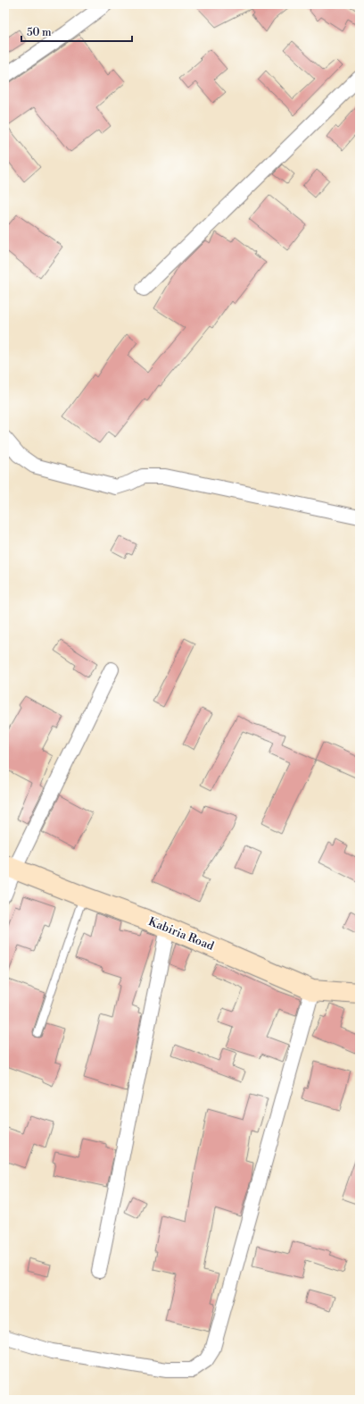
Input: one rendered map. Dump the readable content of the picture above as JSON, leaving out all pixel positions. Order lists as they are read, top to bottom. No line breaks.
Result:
{"streets":{"main road":["Kabiria Road"]},"scale_bar":"50 m"}
